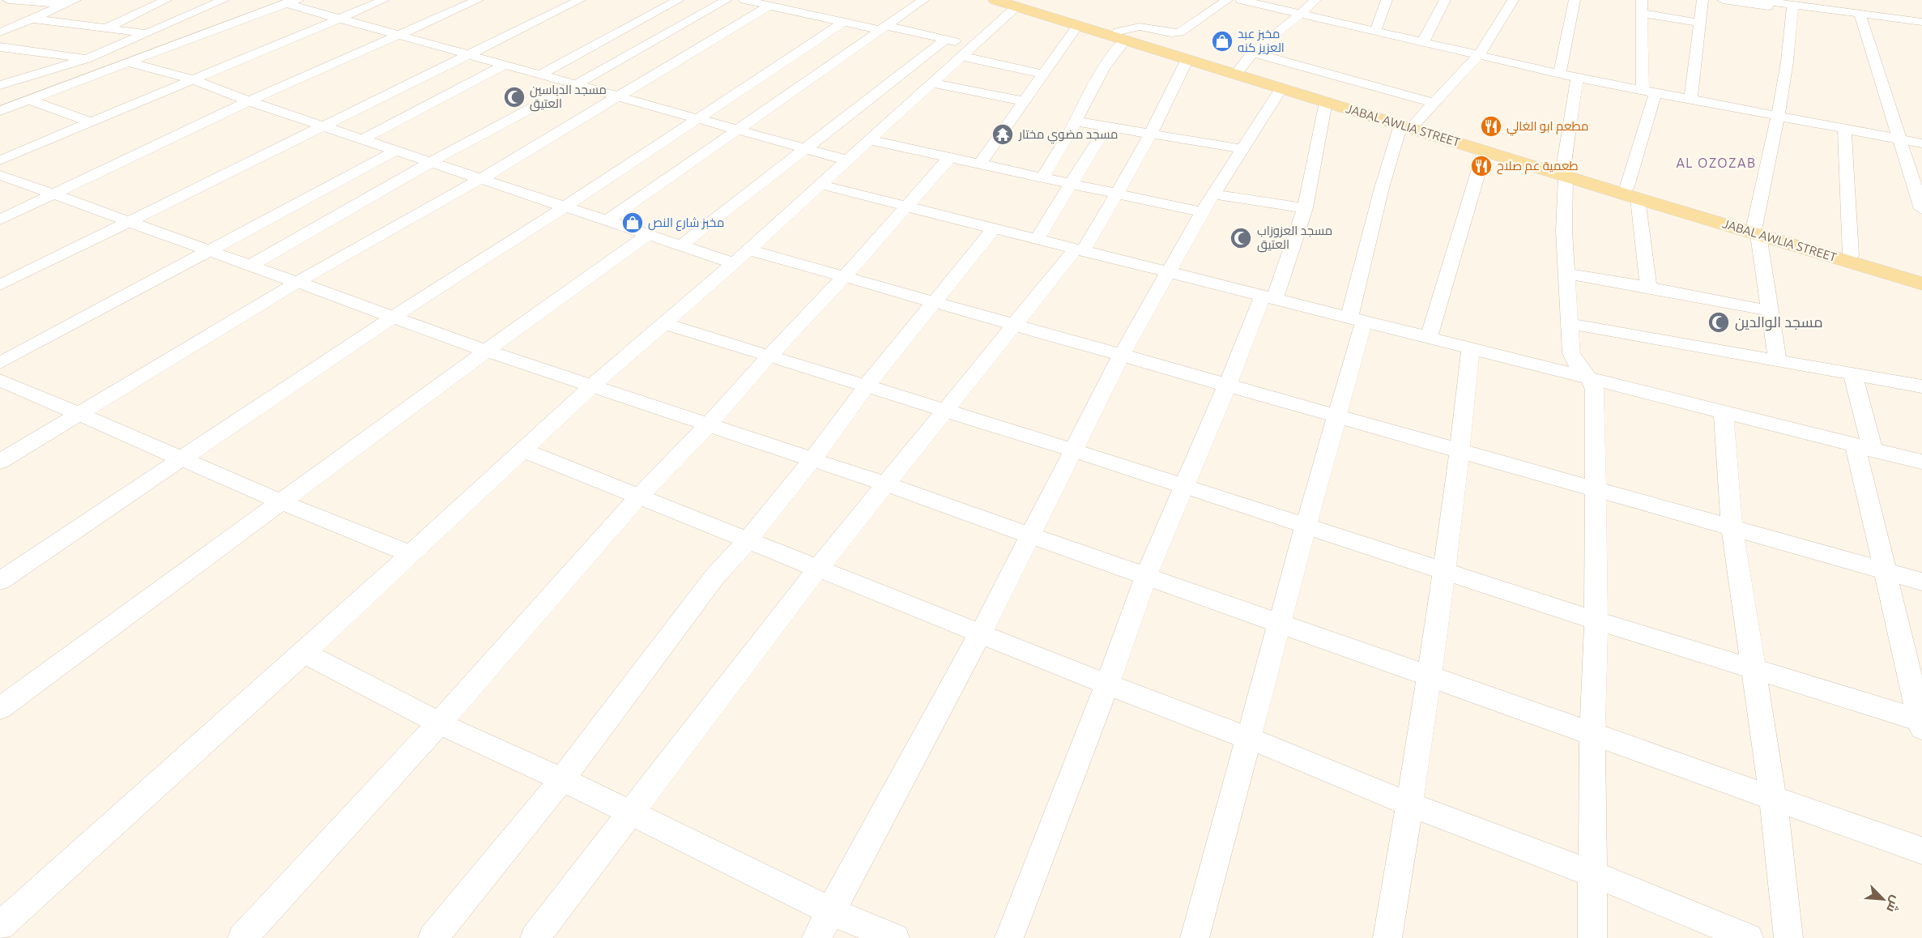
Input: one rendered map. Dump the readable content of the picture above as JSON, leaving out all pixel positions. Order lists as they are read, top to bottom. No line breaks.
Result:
{"streets":{"main road":["JABAL AWLIA STREET"]},"districts":["AL OZOZAB"],"places":{"shop":["مخبز عبد العزيز كنه","مخبز شارع النص"],"mosque":["مسجد الدباسين العتيق","مسجد العزوزاب العتيق","مسجد الوالدين"],"restaurant":["مطعم ابو الغالي","طعمية عم صلاح"],"temple":["مسجد مضوي مختار"]},"north":"bottom right"}
